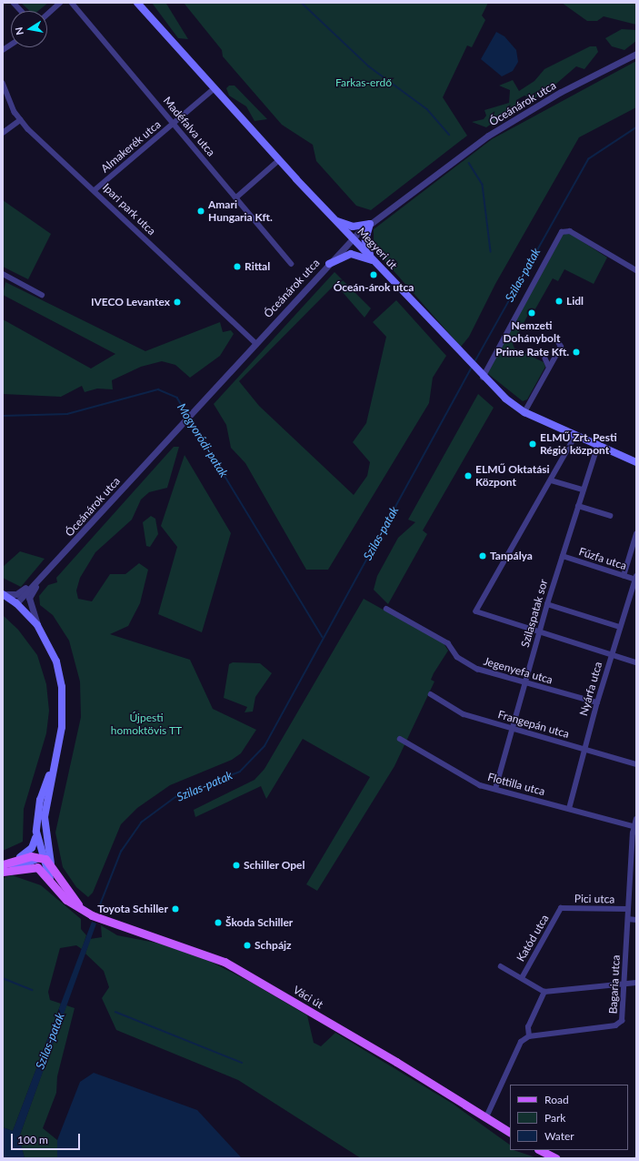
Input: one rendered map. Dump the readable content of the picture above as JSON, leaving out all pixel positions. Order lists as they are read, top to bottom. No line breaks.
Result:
{"streets":{"main road":["Megyeri út","Váci út"],"street":["Óceánárok utca","Madéfalva utca","Almakerék utca","Ipari park utca","Fűzfa utca","Szilaspatak sor","Jegenyefa utca","Nyárfa utca","Frangepán utca","Flottilla utca","Pici utca","Katód utca","Bagaria utca"]},"crossings":[["Óceánárok utca","Ipari park utca"],["Óceánárok utca","Megyeri út"],["Madéfalva utca","Almakerék utca"],["Almakerék utca","Ipari park utca"],["Almakerék utca","Megyeri út"],["Megyeri út","Szilaspatak sor"],["Fűzfa utca","Szilaspatak sor"],["Fűzfa utca","Nyárfa utca"],["Szilaspatak sor","Jegenyefa utca"],["Szilaspatak sor","Frangepán utca"],["Szilaspatak sor","Flottilla utca"],["Jegenyefa utca","Nyárfa utca"],["Nyárfa utca","Frangepán utca"],["Nyárfa utca","Flottilla utca"],["Flottilla utca","Bagaria utca"],["Pici utca","Katód utca"],["Pici utca","Bagaria utca"]],"water":["Szilas-patak","Mogyoródi-patak"],"parks":["Farkas-erdő","Újpesti homoktövis TT"],"places":["Amari Hungaria Kft.","Rittal","Óceán-árok utca","Lidl","IVECO Levantex","Nemzeti Dohánybolt","Prime Rate Kft.","ELMŰ Zrt. Pesti Régió központ","ELMŰ Oktatási Központ","Tanpálya","Schiller Opel","Toyota Schiller","Škoda Schiller","Schpájz"],"legend":["Road","Park","Water"],"scale_bar":"100 m","north":"left"}
